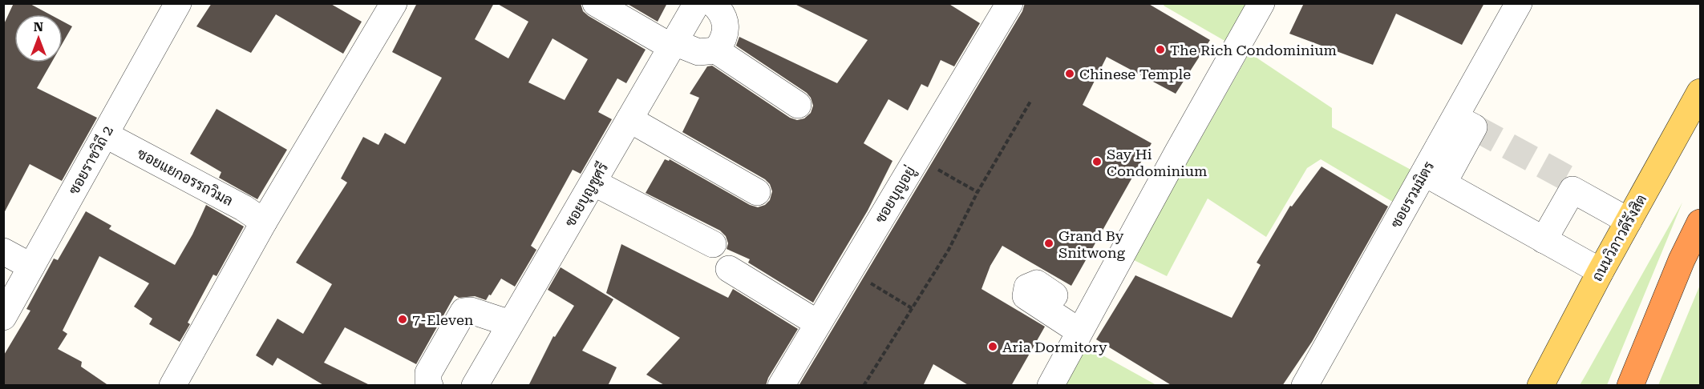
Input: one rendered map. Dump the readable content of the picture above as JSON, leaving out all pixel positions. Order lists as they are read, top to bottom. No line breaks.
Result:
{"streets":{"main road":["ถนนวิภาวดีรังสิต"],"street":["ซอยราชวิถี 2","ซอยแยกอรรถวิมล","ซอยบุญชูศรี","ซอยบุญอยู่","ซอยรวมมิตร"]},"crossings":[["ซอยราชวิถี 2","ซอยแยกอรรถวิมล"]],"places":["The Rich Condominium","Chinese Temple","Say Hi Condominium","Grand By Snitwong","7-Eleven","Aria Dormitory"],"north":"top"}
